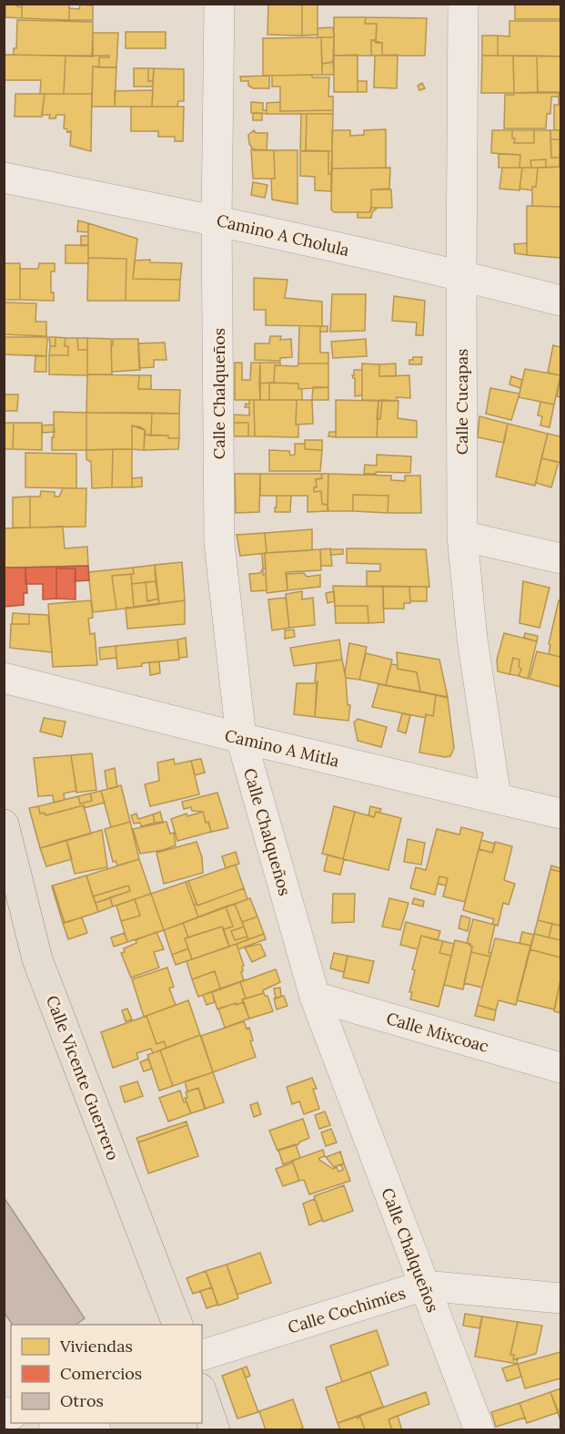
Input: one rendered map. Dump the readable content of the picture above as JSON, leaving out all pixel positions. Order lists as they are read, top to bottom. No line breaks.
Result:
{"streets":{"main road":["Calle Vicente Guerrero"],"street":["Camino A Cholula","Calle Chalqueños","Calle Cucapas","Camino A Mitla","Calle Mixcoac","Calle Cochimíes"]},"crossings":[["Camino A Cholula","Calle Chalqueños"],["Camino A Cholula","Calle Cucapas"],["Calle Chalqueños","Camino A Mitla"],["Calle Chalqueños","Calle Mixcoac"],["Calle Chalqueños","Calle Cochimíes"],["Calle Cucapas","Camino A Mitla"]],"legend":["Viviendas","Comercios","Otros"]}
